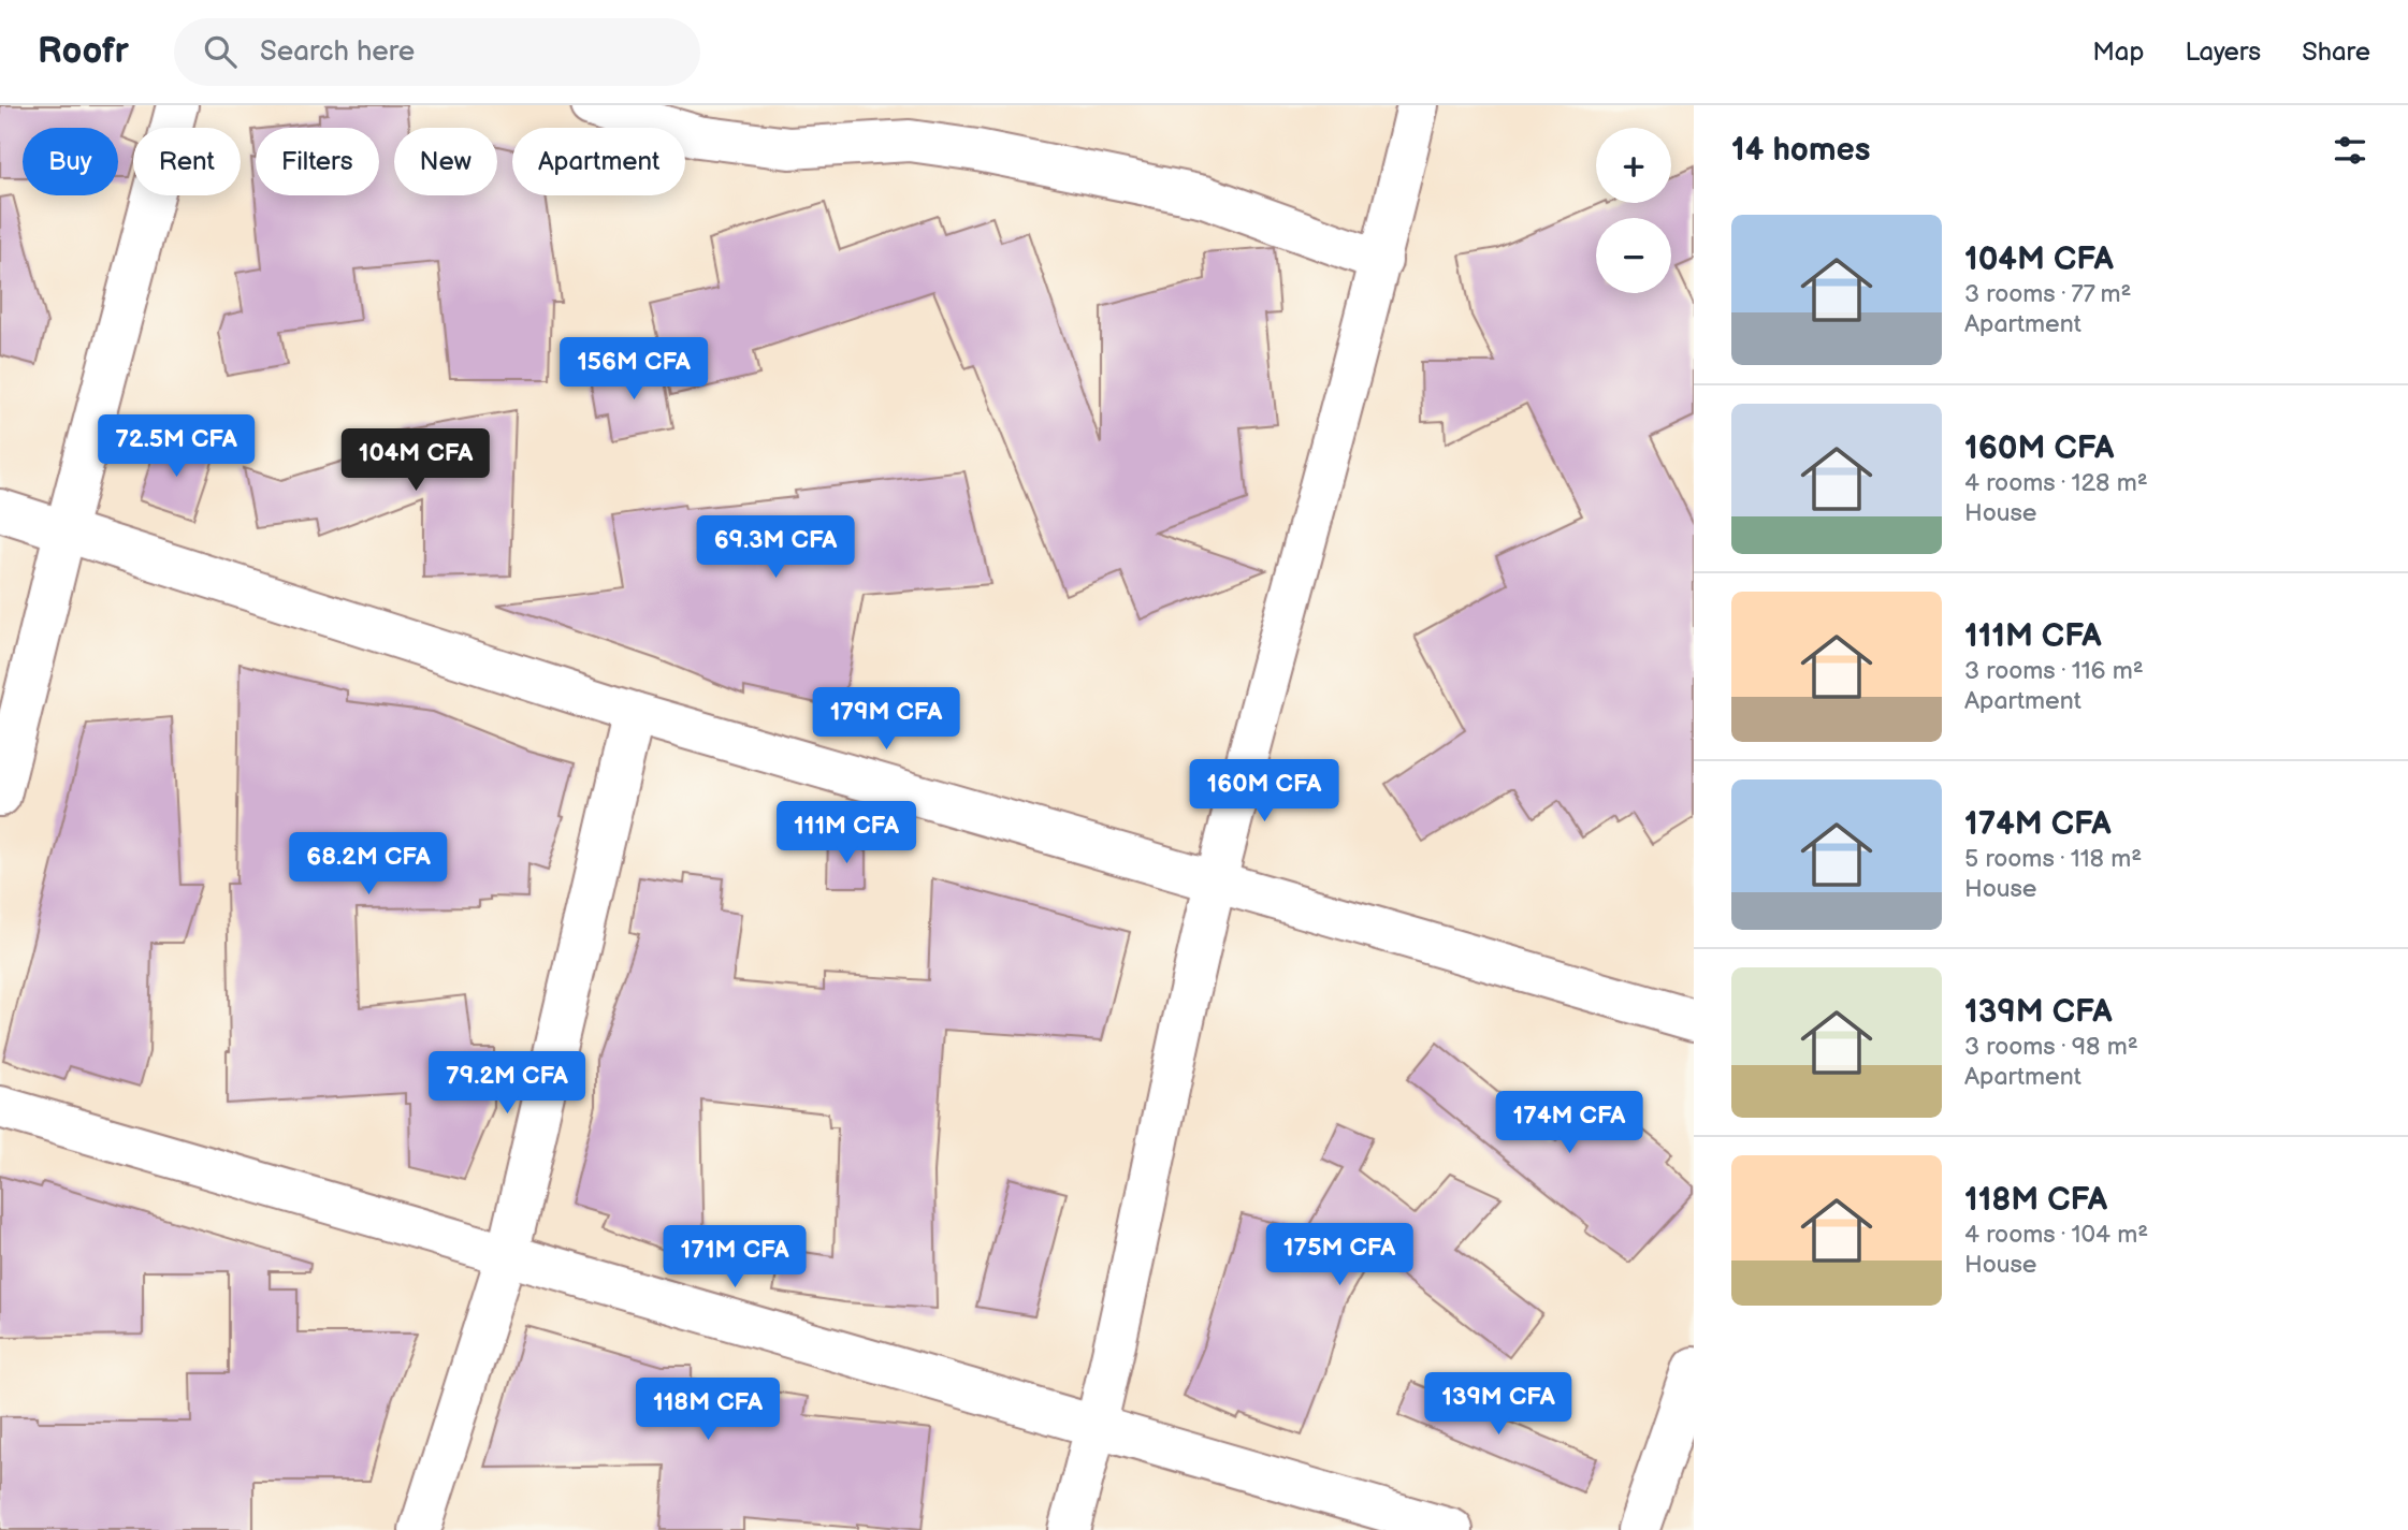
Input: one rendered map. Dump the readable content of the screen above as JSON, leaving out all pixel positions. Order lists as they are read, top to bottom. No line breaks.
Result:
{"page":{"header":"Roofr","search":"Search here","nav":["Map","Layers","Share"],"heading":"14 homes","map_buttons":["+","−"],"chip":["Buy","Rent","Filters","New","Apartment"],"list":[{"name":"104M CFA","note":"3 rooms · 77 m² · Apartment"},{"name":"160M CFA","note":"4 rooms · 128 m² · House"},{"name":"111M CFA","note":"3 rooms · 116 m² · Apartment"},{"name":"174M CFA","note":"5 rooms · 118 m² · House"},{"name":"139M CFA","note":"3 rooms · 98 m² · Apartment"},{"name":"118M CFA","note":"4 rooms · 104 m² · House"}],"price":["156M CFA","72.5M CFA","104M CFA","69.3M CFA","179M CFA","160M CFA","111M CFA","68.2M CFA","79.2M CFA","174M CFA","175M CFA","171M CFA","139M CFA","118M CFA"]}}
